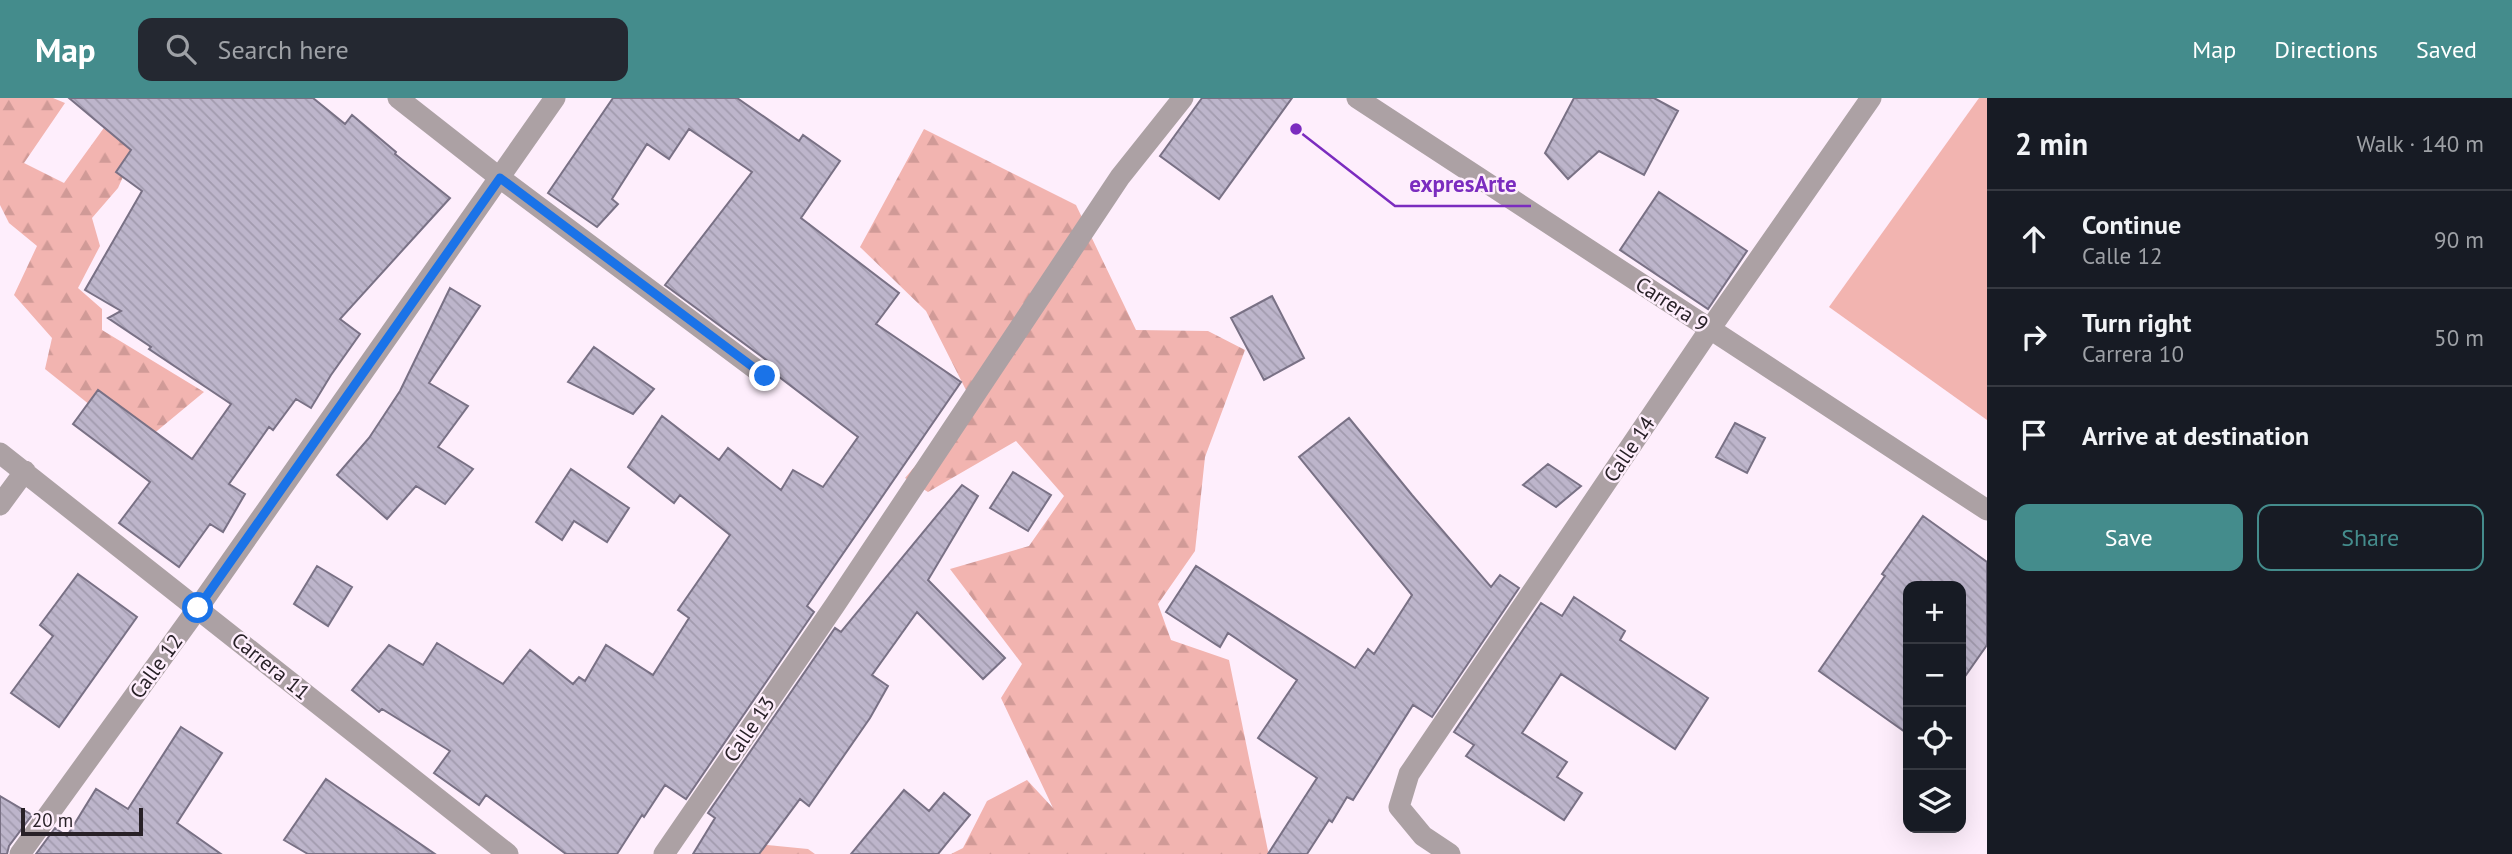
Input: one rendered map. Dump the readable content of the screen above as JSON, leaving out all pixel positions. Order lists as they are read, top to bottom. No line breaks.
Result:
{"streets":{"street":["Carrera 9","Calle 14","Calle 12","Carrera 11","Calle 13"]},"crossings":[["Carrera 9","Calle 14"],["Calle 12","Carrera 11"]],"places":["expresArte"],"scale_bar":"20 m","page":{"header":"Map","search":"Search here","nav":["Map","Directions","Saved"],"heading":["2 min","Walk · 140 m"],"list":[["Continue","Calle 12","90 m"],["Turn right","Carrera 10","50 m"],"Arrive at destination"],"buttons":["Save","Share"],"map_buttons":["+","−"],"scale":"20 m"}}
